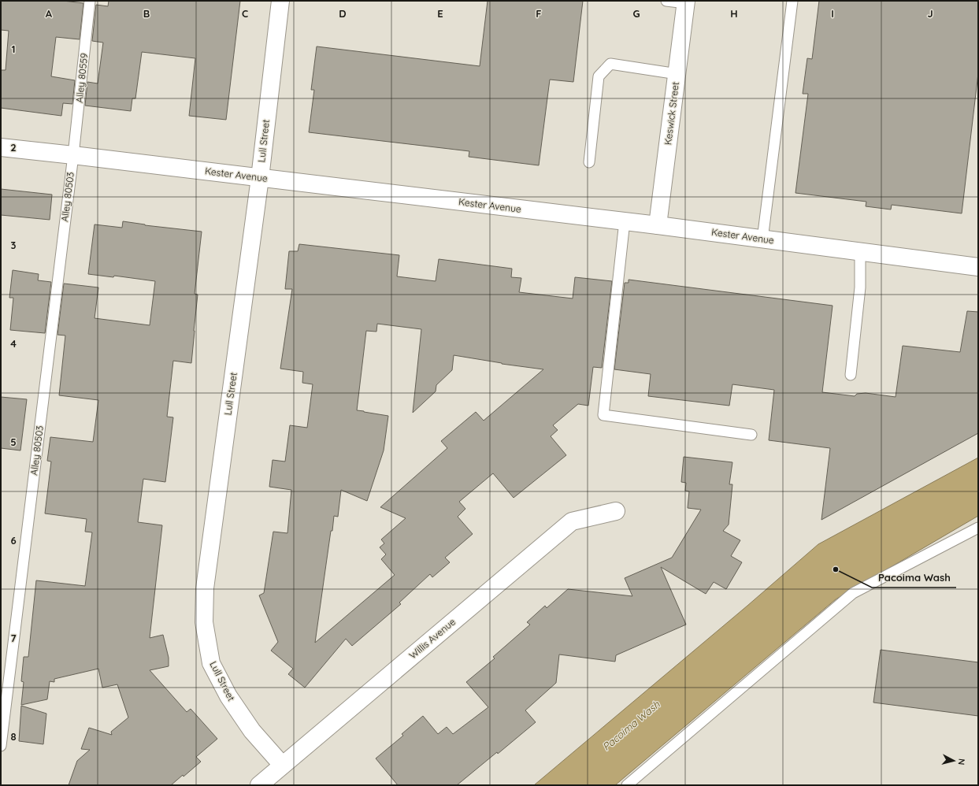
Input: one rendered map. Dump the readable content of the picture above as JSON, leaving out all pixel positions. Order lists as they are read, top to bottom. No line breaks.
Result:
{"streets":{"street":["Keswick Street","Lull Street","Kester Avenue","Willis Avenue"],"lane":["Alley 80559","Alley 80503"]},"crossings":[["Alley 80559","Kester Avenue"],["Alley 80559","Alley 80503"],["Keswick Street","Kester Avenue"],["Lull Street","Kester Avenue"],["Lull Street","Willis Avenue"],["Kester Avenue","Alley 80503"]],"water":["Pacoima Wash"],"places":["Pacoima Wash"],"north":"right","grid":{"columns":["A","B","C","D","E","F","G","H","I","J"],"rows":["1","2","3","4","5","6","7","8"]}}
